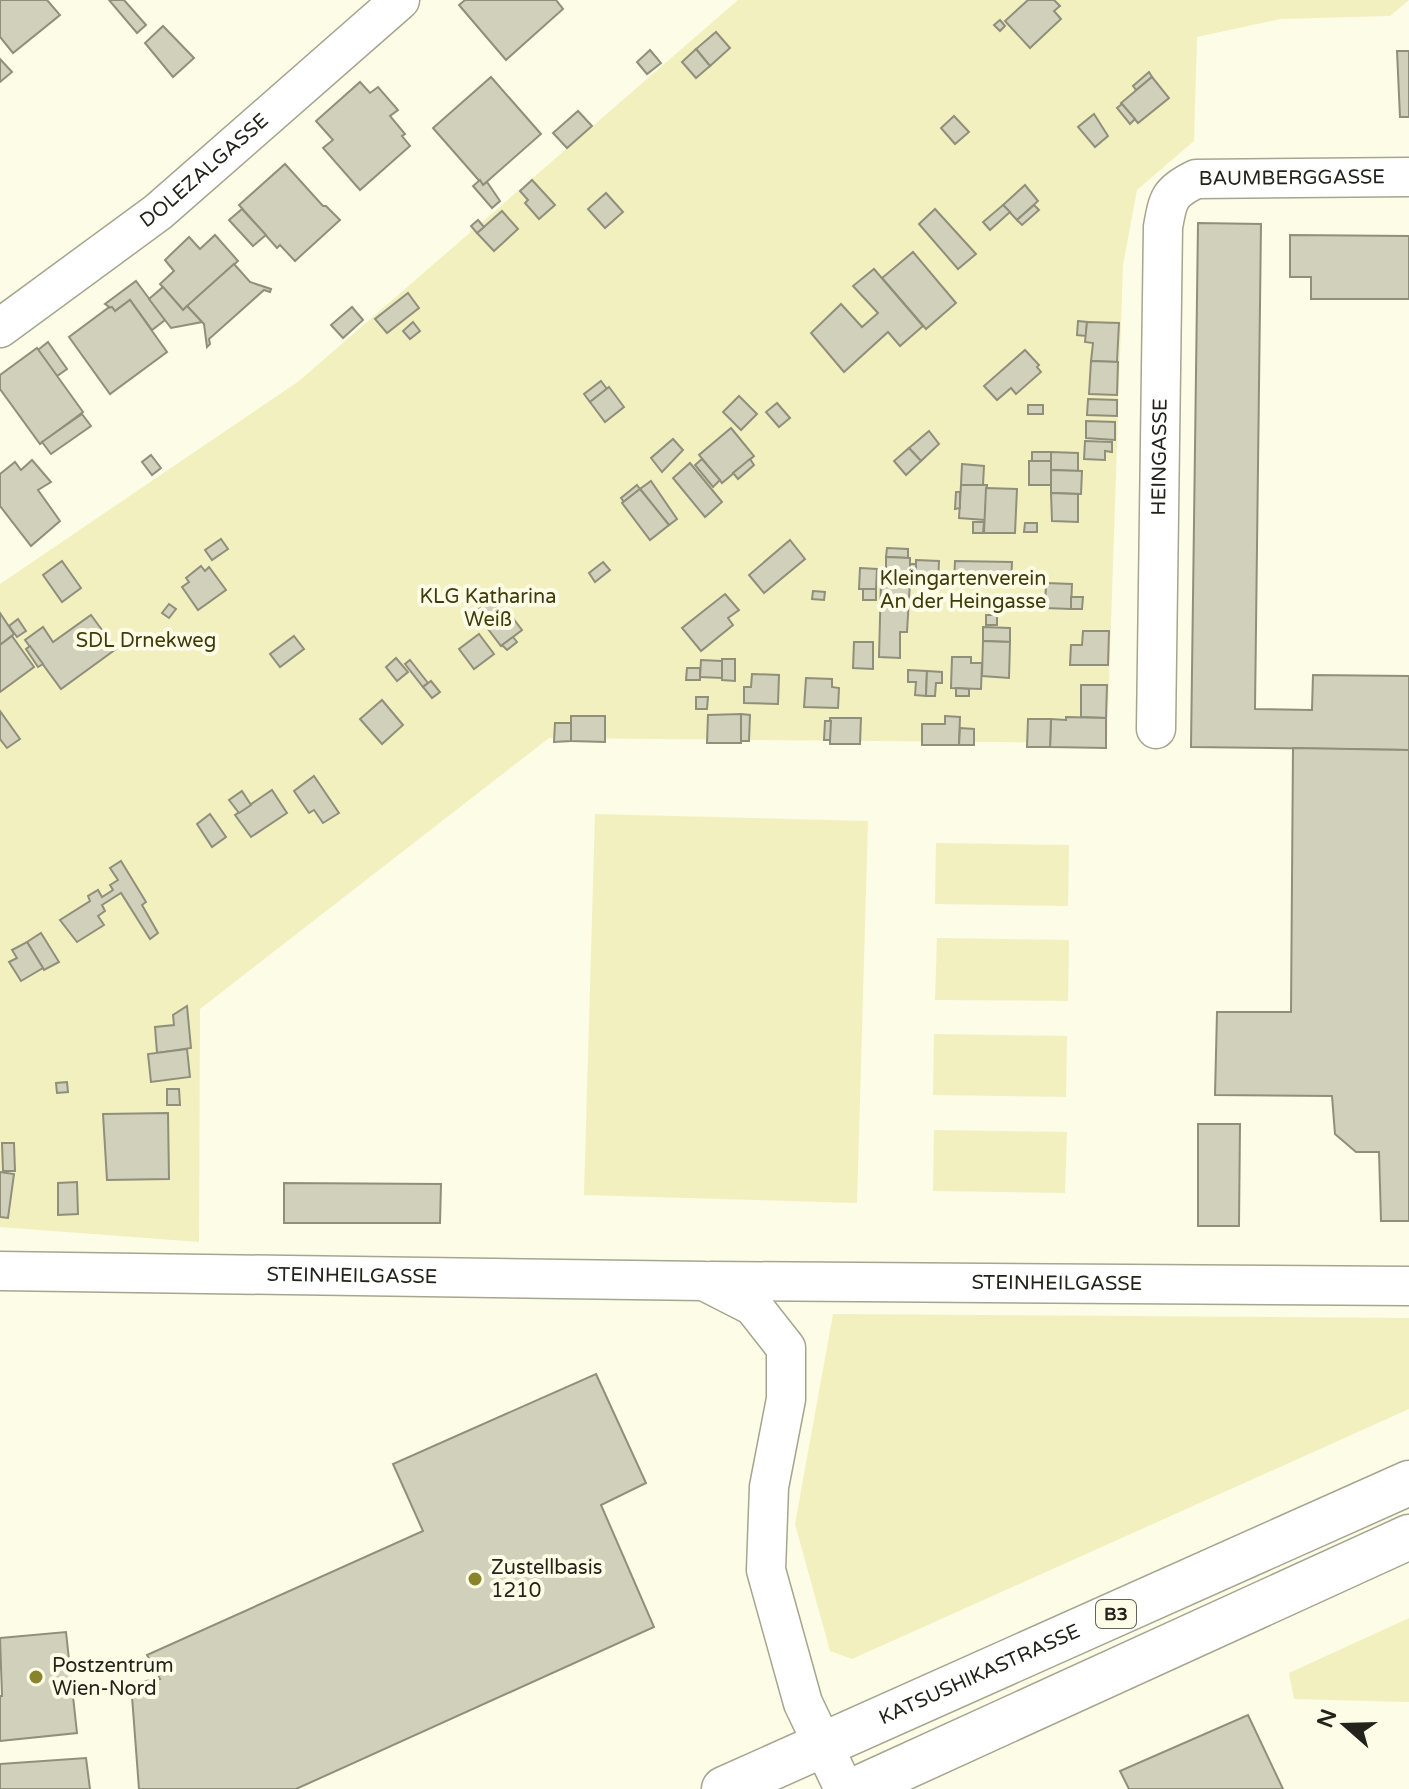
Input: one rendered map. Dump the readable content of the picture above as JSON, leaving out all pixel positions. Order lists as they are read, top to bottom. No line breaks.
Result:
{"streets":{"main road":["B3","KATSUSHIKASTRASSE"],"street":["DOLEZALGASSE","BAUMBERGGASSE","HEINGASSE","STEINHEILGASSE"]},"crossings":[["BAUMBERGGASSE","HEINGASSE"],["STEINHEILGASSE","KATSUSHIKASTRASSE"]],"parks":["Kleingartenverein An der Heingasse","KLG Katharina Weiß","SDL Drnekweg"],"places":["Zustellbasis 1210","Postzentrum Wien-Nord"],"north":"left"}
